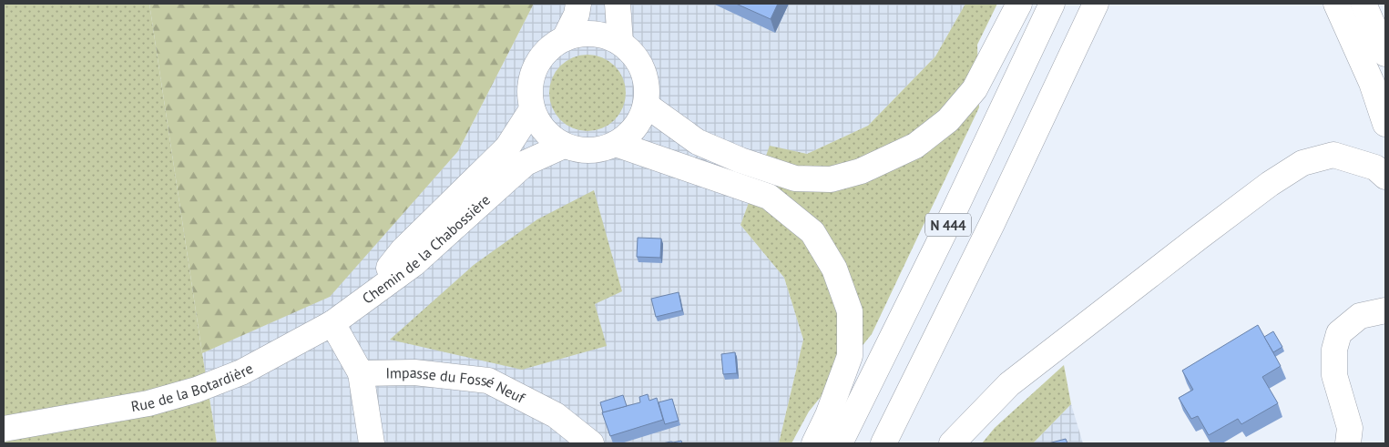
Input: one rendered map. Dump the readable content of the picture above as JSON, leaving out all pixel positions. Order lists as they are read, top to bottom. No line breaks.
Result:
{"streets":{"main road":["N 444","Chemin de la Chabossière","Rue de la Botardière","Impasse du Fossé Neuf"]},"crossings":[["Chemin de la Chabossière","Rue de la Botardière"]]}
